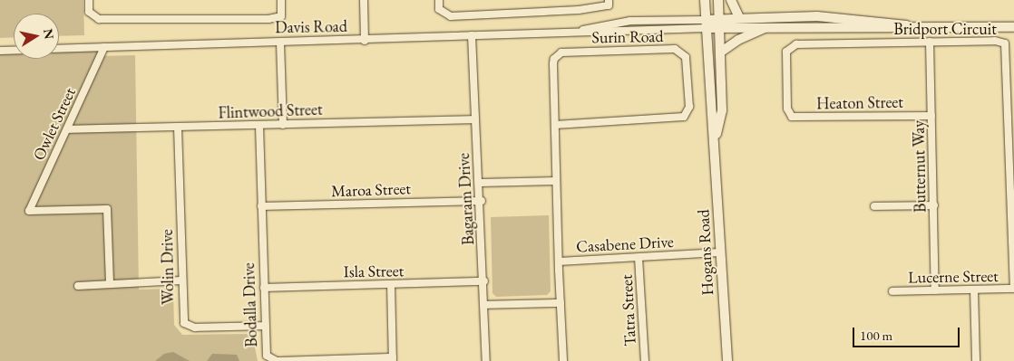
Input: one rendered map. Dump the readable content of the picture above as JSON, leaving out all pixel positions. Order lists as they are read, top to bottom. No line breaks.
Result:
{"streets":{"street":["Davis Road","Bridport Circuit","Surin Road","Heaton Street","Flintwood Street","Owlet Street","Butternut Way","Maroa Street","Bagaram Drive","Casabene Drive","Hogans Road","Wolin Drive","Isla Street","Lucerne Street","Bodalla Drive","Tatra Street"]},"crossings":[["Davis Road","Owlet Street"],["Davis Road","Bagaram Drive"],["Davis Road","Hogans Road"],["Bridport Circuit","Heaton Street"],["Bridport Circuit","Butternut Way"],["Bridport Circuit","Lucerne Street"],["Surin Road","Casabene Drive"],["Heaton Street","Butternut Way"],["Flintwood Street","Owlet Street"],["Flintwood Street","Bagaram Drive"],["Flintwood Street","Wolin Drive"],["Flintwood Street","Bodalla Drive"],["Butternut Way","Lucerne Street"],["Maroa Street","Bagaram Drive"],["Maroa Street","Bodalla Drive"],["Bagaram Drive","Isla Street"],["Casabene Drive","Hogans Road"],["Casabene Drive","Tatra Street"],["Wolin Drive","Bodalla Drive"],["Isla Street","Bodalla Drive"]],"scale_bar":"100 m","north":"right"}
